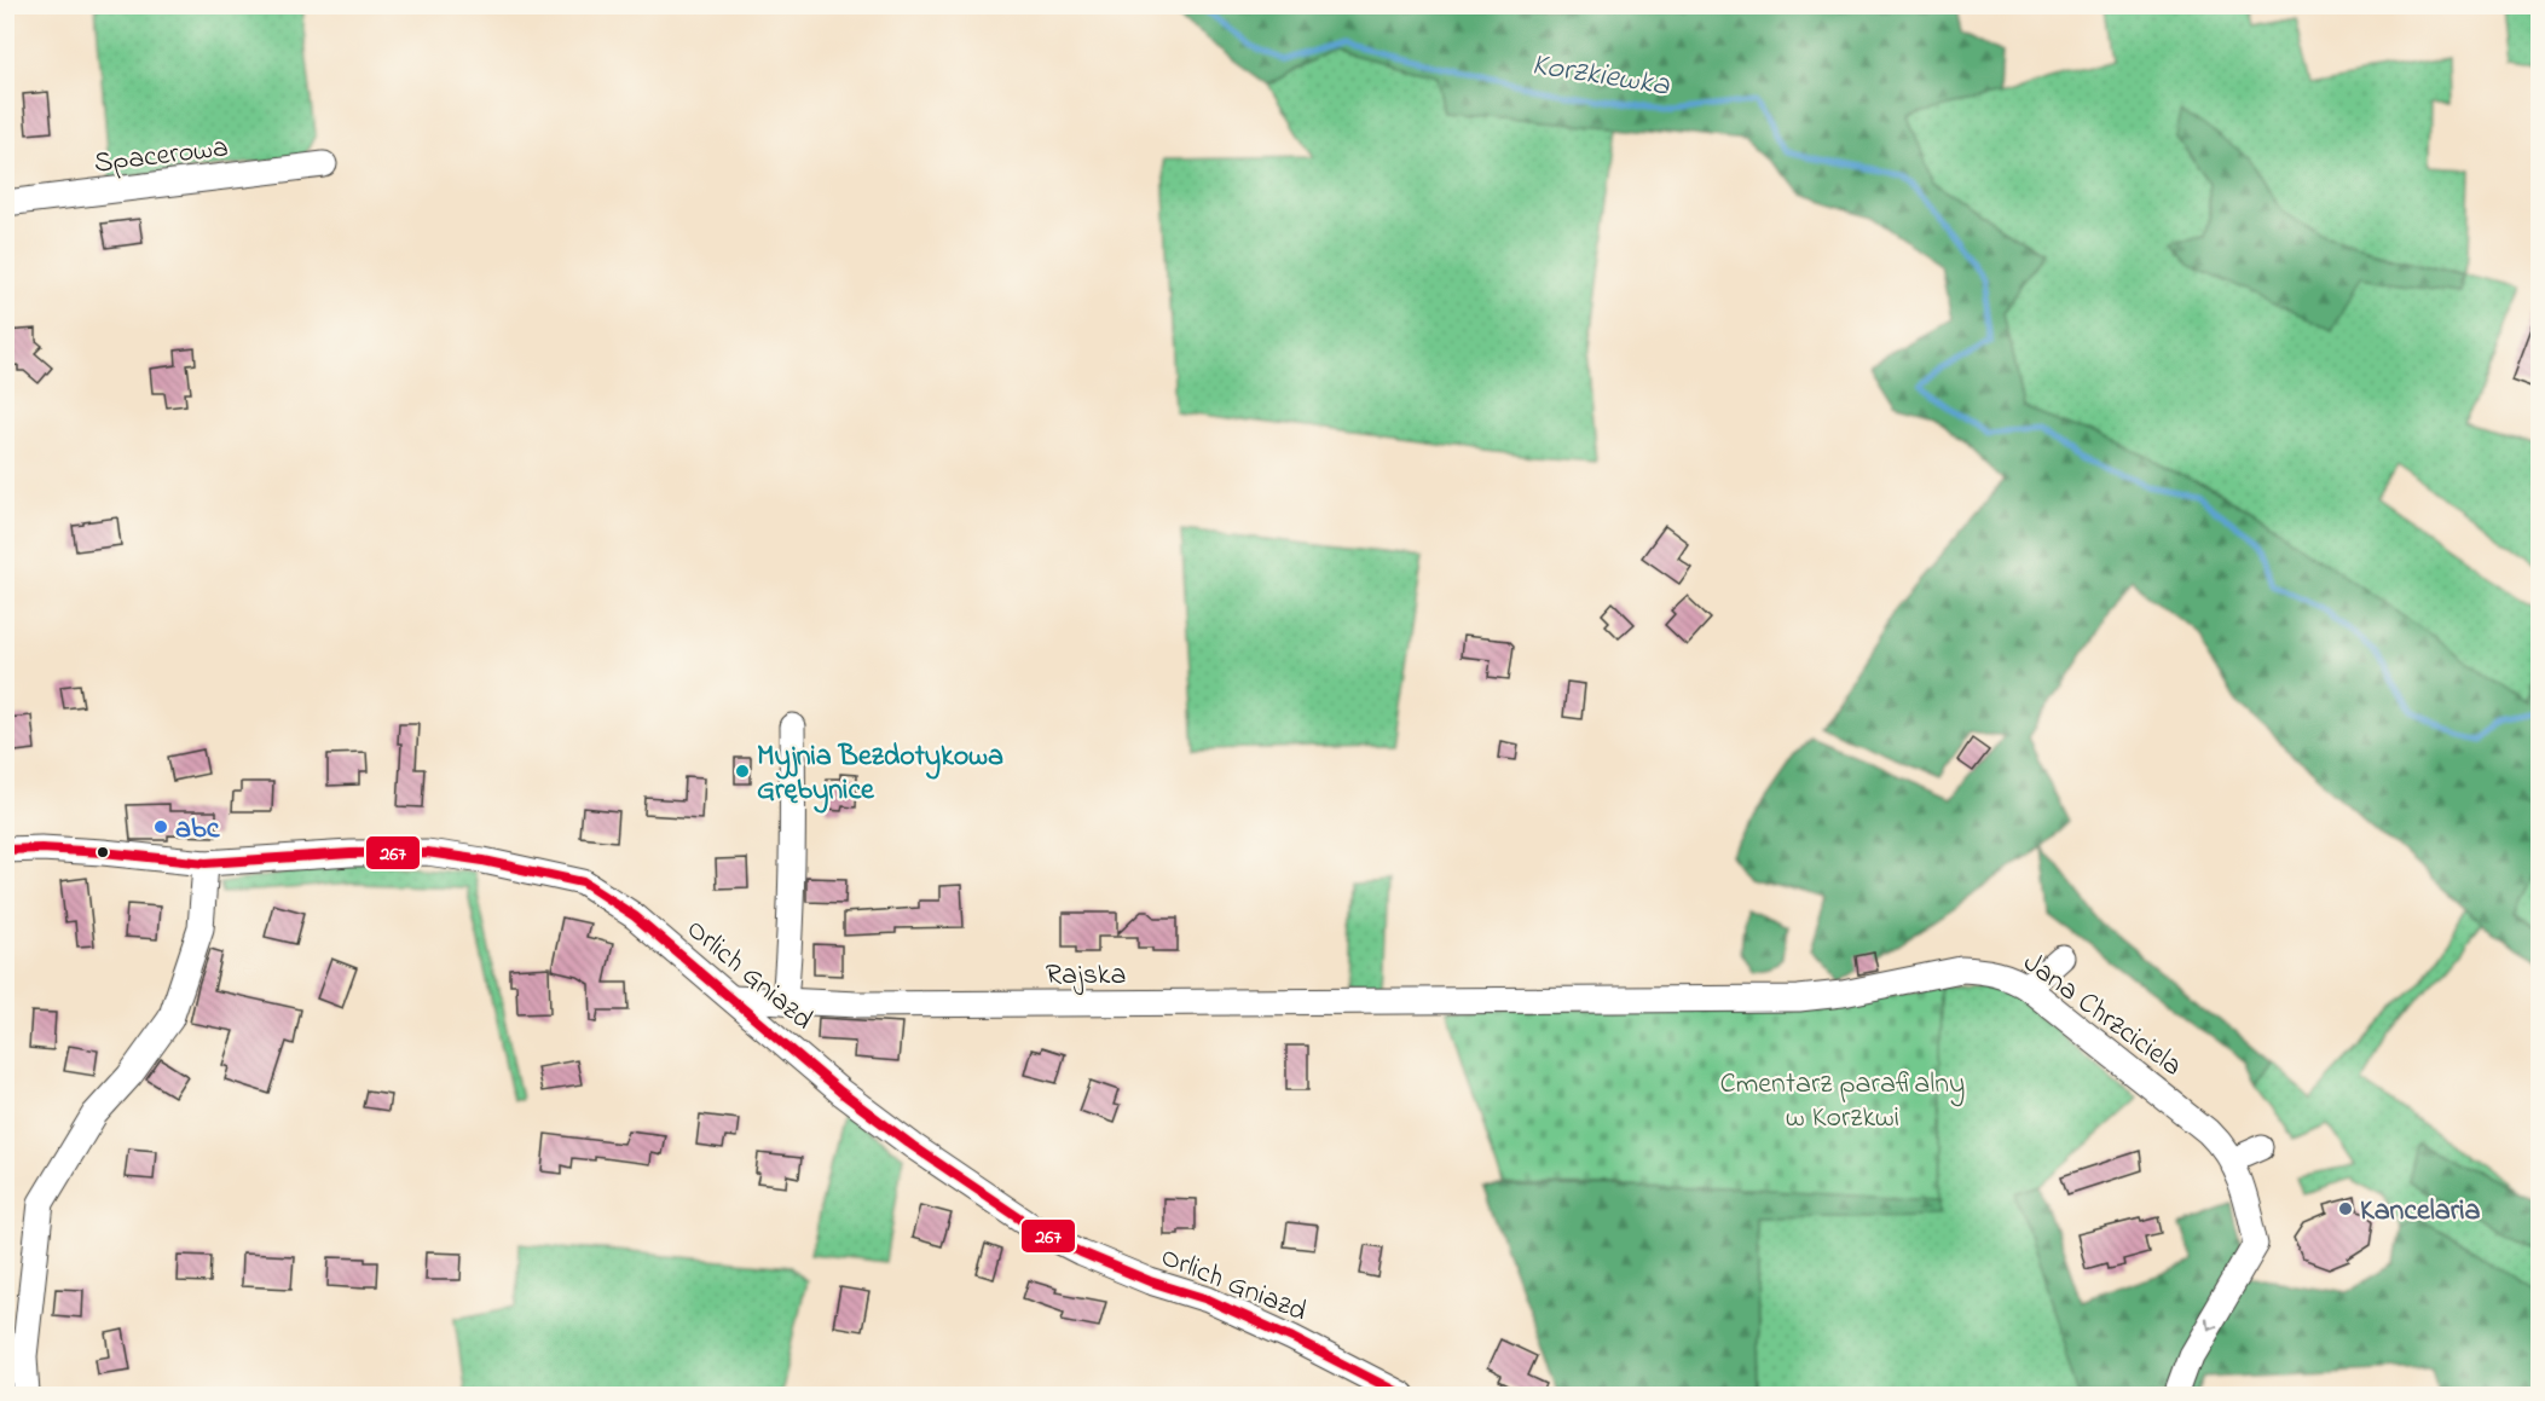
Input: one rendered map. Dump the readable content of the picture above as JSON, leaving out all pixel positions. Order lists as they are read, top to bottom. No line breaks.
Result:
{"streets":{"street":["Spacerowa","Orlich Gniazd","Rajska","Jana Chrzciciela"]},"crossings":[["Orlich Gniazd","Rajska"],["Rajska","Jana Chrzciciela"]],"water":["Korzkiewka"],"parks":["Cmentarz parafialny w Korzkwi"],"places":["Myjnia Bezdotykowa Grębynice","abc","Kancelaria"],"lines":["transit line 267"]}
